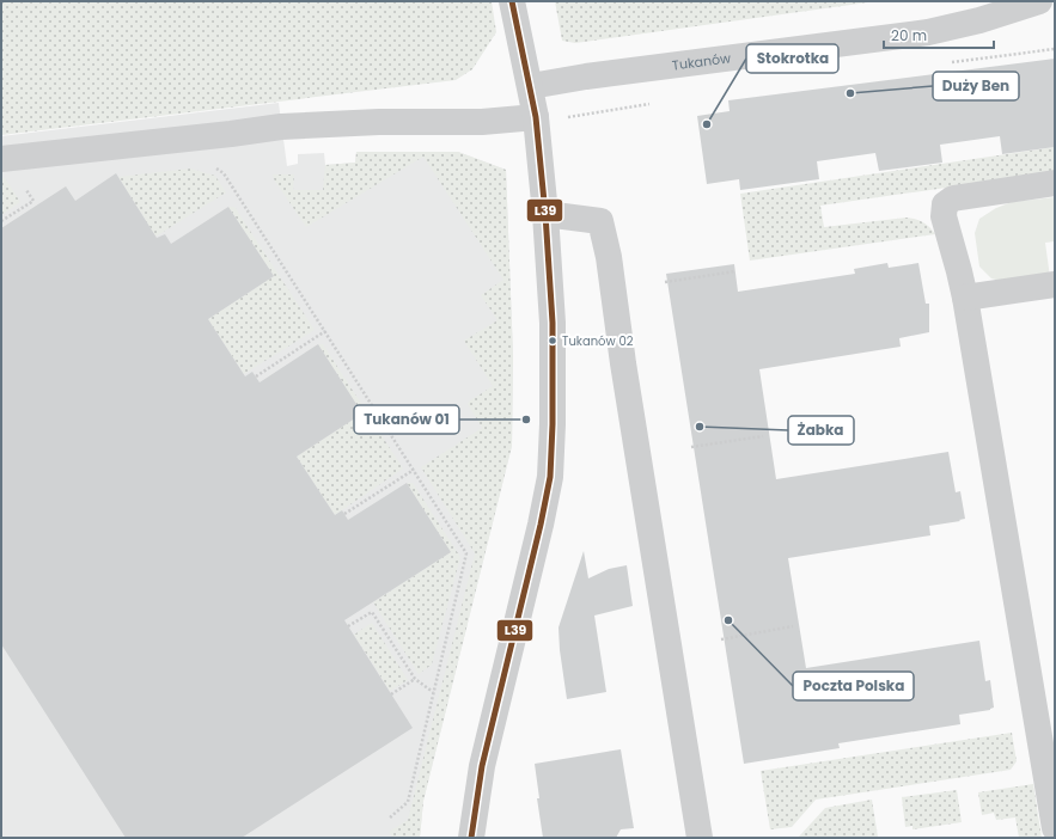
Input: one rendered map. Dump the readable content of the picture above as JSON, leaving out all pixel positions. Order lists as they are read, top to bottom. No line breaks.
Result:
{"streets":{"street":["Tukanów"]},"places":["Duży Ben","Stokrotka","Tukanów 02","Tukanów 01","Żabka","Poczta Polska"],"lines":["transit line L39"],"scale_bar":"20 m"}
